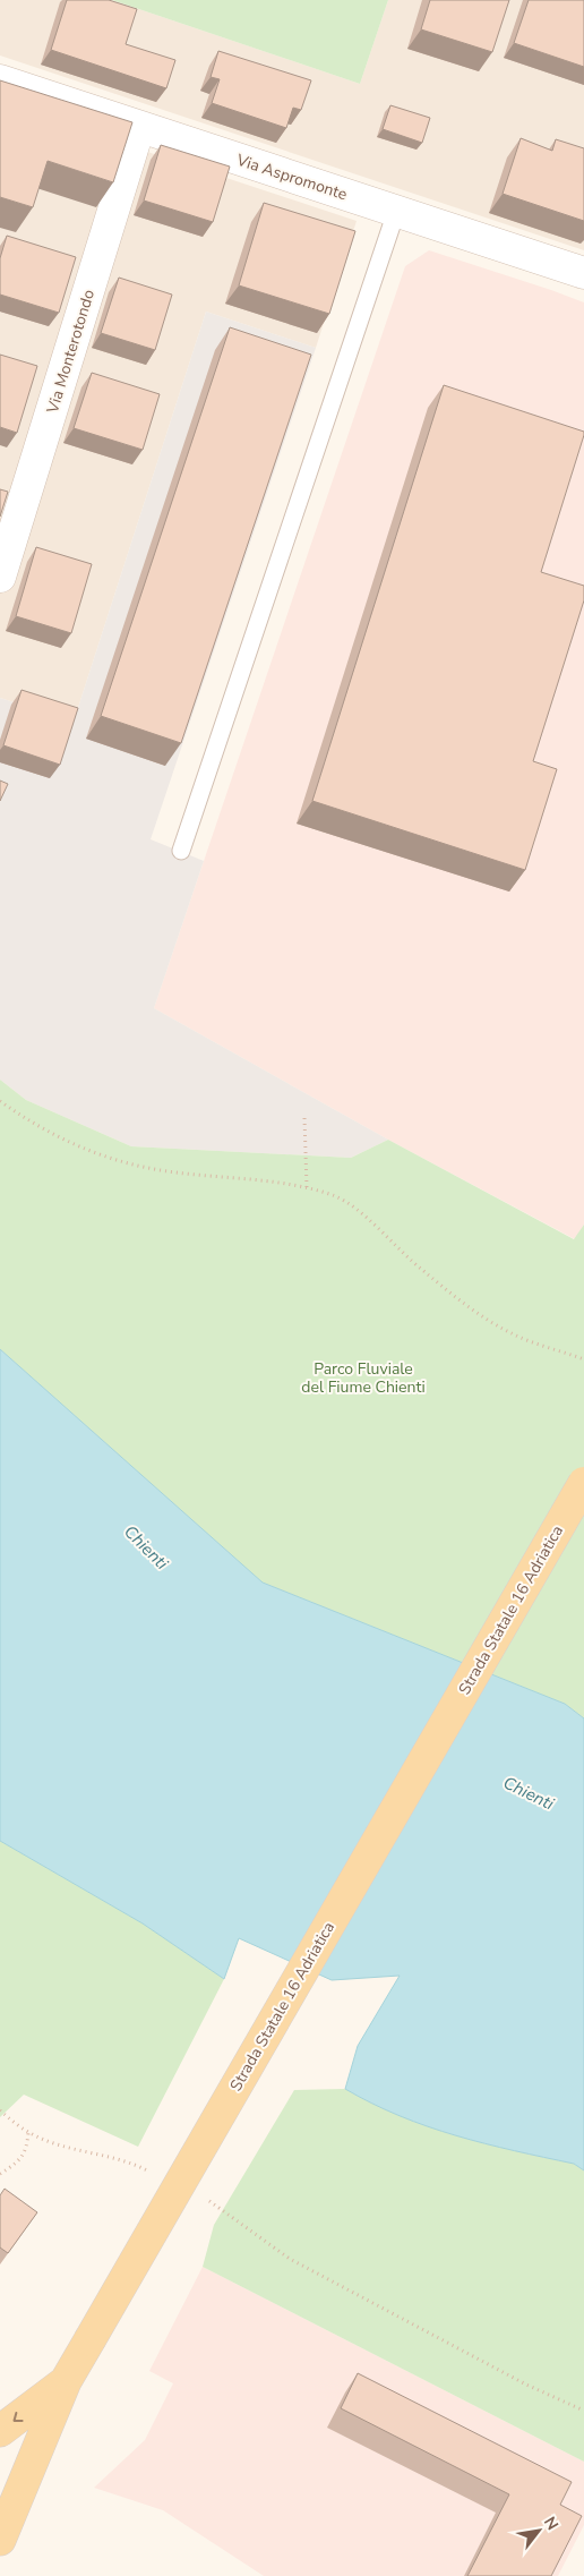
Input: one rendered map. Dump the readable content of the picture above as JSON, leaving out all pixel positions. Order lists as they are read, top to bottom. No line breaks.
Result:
{"streets":{"main road":["Strada Statale 16 Adriatica"],"street":["Via Aspromonte","Via Monterotondo"]},"crossings":[["Via Aspromonte","Via Monterotondo"]],"water":["Chienti"],"parks":["Parco Fluviale del Fiume Chienti"],"north":"top right"}
